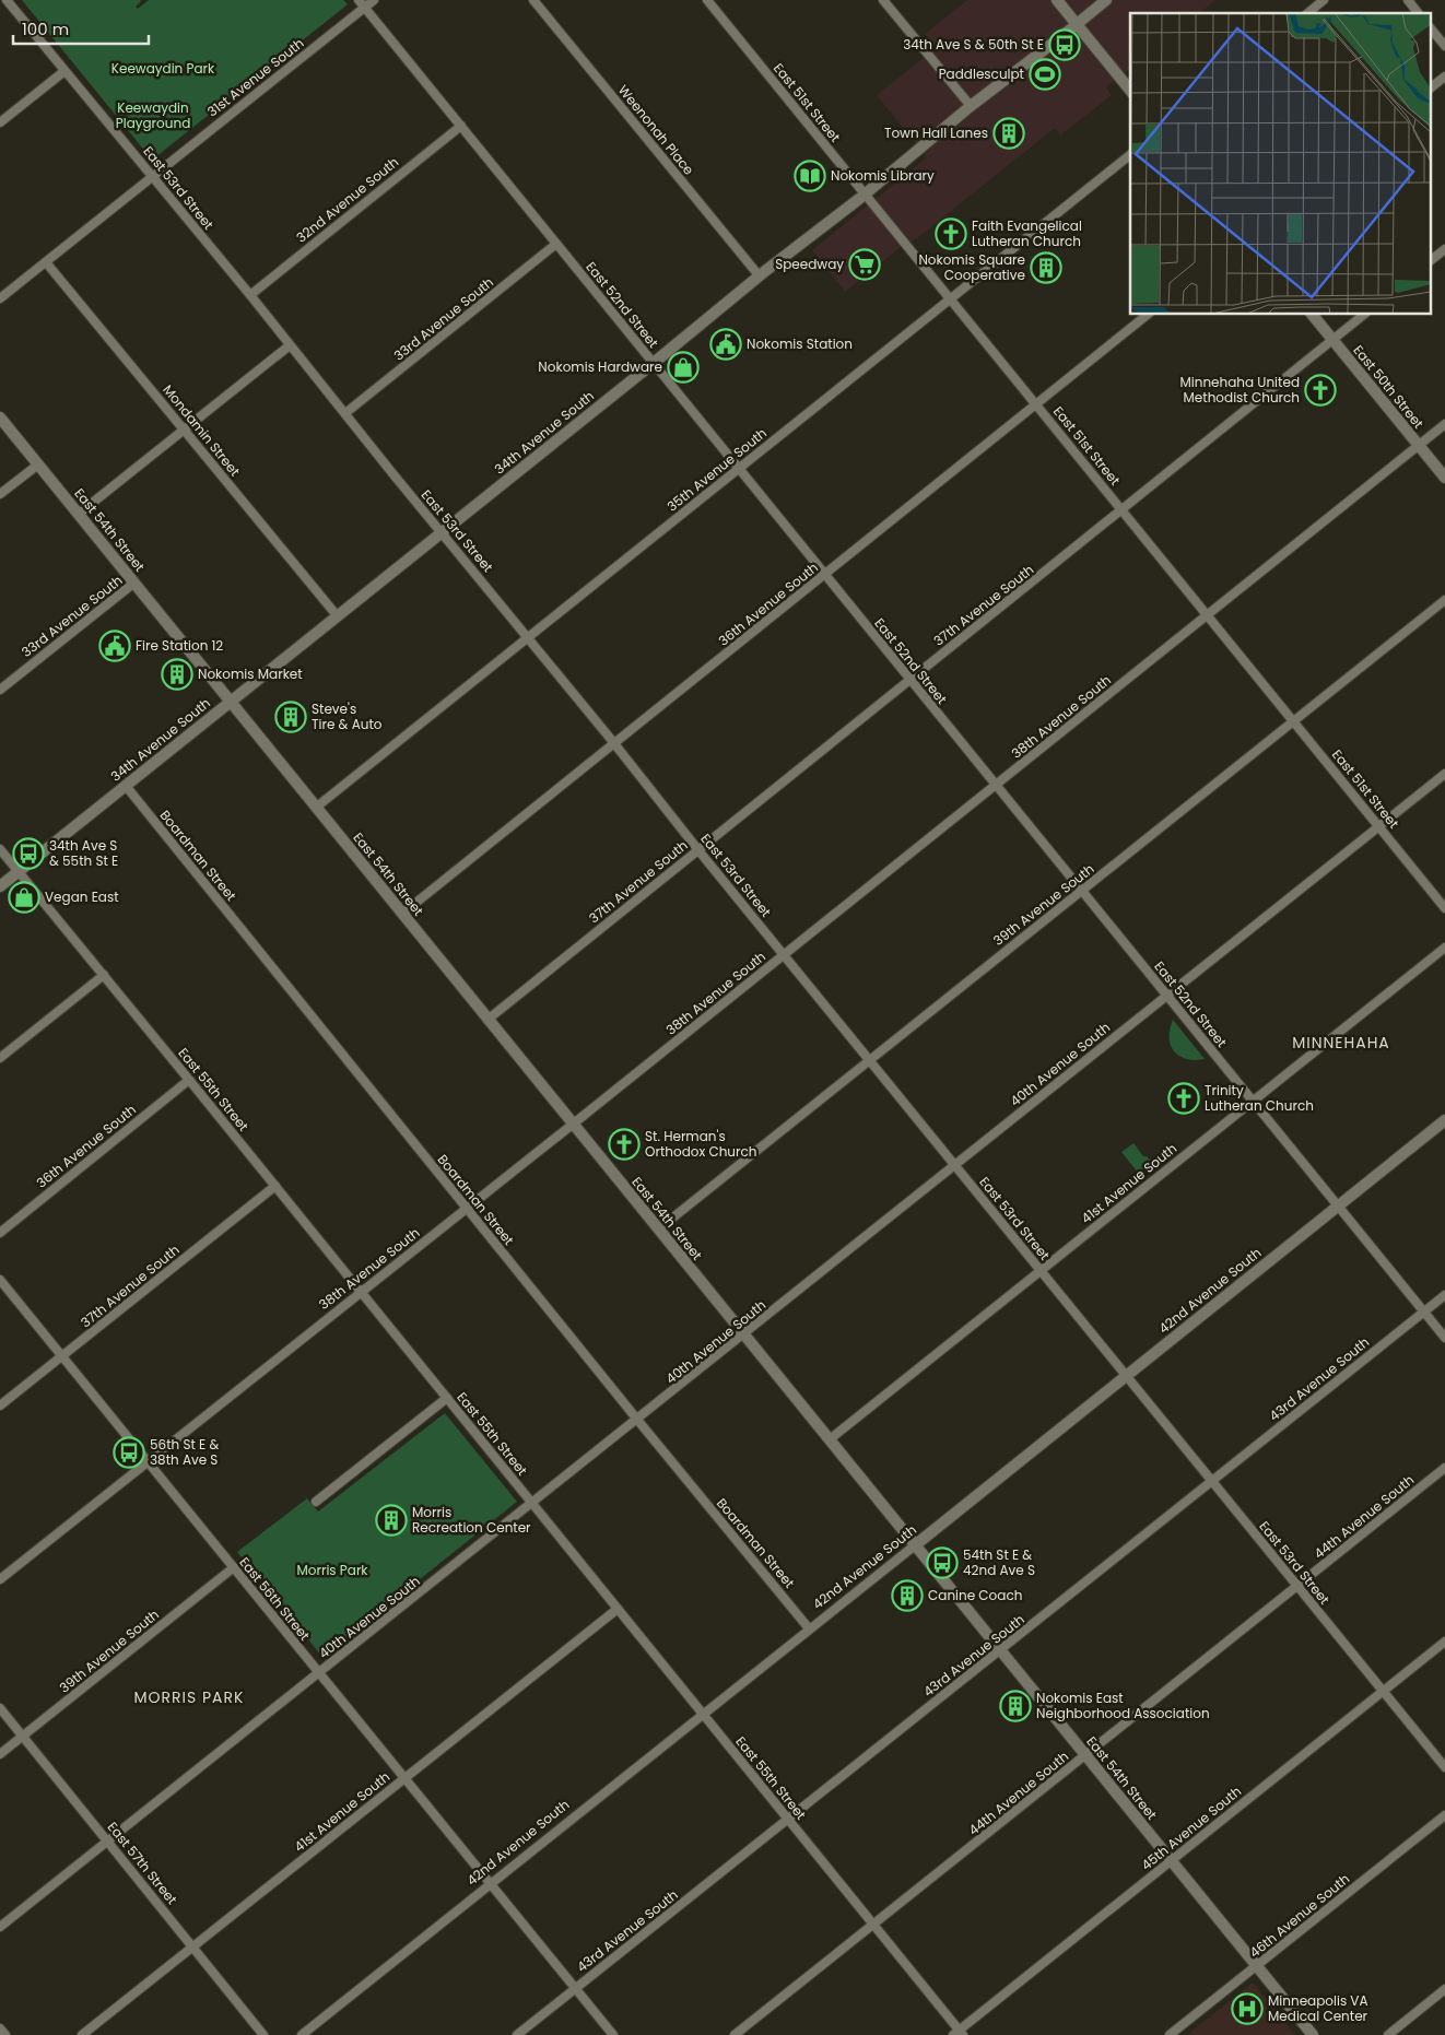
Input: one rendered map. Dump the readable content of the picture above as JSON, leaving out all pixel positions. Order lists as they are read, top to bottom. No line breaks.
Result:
{"streets":{"street":["31st Avenue South","East 51st Street","Weenonah Place","East 53rd Street","32nd Avenue South","East 52nd Street","33rd Avenue South","East 50th Street","Mondamin Street","34th Avenue South","35th Avenue South","East 54th Street","36th Avenue South","37th Avenue South","38th Avenue South","Boardman Street","39th Avenue South","40th Avenue South","East 55th Street","41st Avenue South","42nd Avenue South","43rd Avenue South","44th Avenue South","East 56th Street","45th Avenue South","East 57th Street","46th Avenue South"]},"crossings":[["31st Avenue South","East 53rd Street"],["31st Avenue South","East 52nd Street"],["31st Avenue South","Mondamin Street"],["East 51st Street","34th Avenue South"],["East 51st Street","35th Avenue South"],["East 51st Street","36th Avenue South"],["East 51st Street","37th Avenue South"],["East 51st Street","38th Avenue South"],["East 51st Street","39th Avenue South"],["East 51st Street","40th Avenue South"],["Weenonah Place","34th Avenue South"],["East 53rd Street","32nd Avenue South"],["East 53rd Street","33rd Avenue South"],["East 53rd Street","34th Avenue South"],["East 53rd Street","35th Avenue South"],["East 53rd Street","36th Avenue South"],["East 53rd Street","37th Avenue South"],["East 53rd Street","38th Avenue South"],["East 53rd Street","39th Avenue South"],["East 53rd Street","40th Avenue South"],["East 53rd Street","41st Avenue South"],["East 53rd Street","42nd Avenue South"],["East 53rd Street","43rd Avenue South"],["East 53rd Street","44th Avenue South"],["East 53rd Street","45th Avenue South"],["32nd Avenue South","East 52nd Street"],["East 52nd Street","33rd Avenue South"],["East 52nd Street","34th Avenue South"],["East 52nd Street","35th Avenue South"],["East 52nd Street","36th Avenue South"],["East 52nd Street","37th Avenue South"],["East 52nd Street","38th Avenue South"],["East 52nd Street","39th Avenue South"],["East 52nd Street","40th Avenue South"],["East 52nd Street","41st Avenue South"],["East 52nd Street","42nd Avenue South"],["East 52nd Street","43rd Avenue South"],["33rd Avenue South","East 54th Street"],["East 50th Street","37th Avenue South"],["East 50th Street","38th Avenue South"],["Mondamin Street","34th Avenue South"],["34th Avenue South","East 54th Street"],["34th Avenue South","Boardman Street"],["34th Avenue South","East 55th Street"],["35th Avenue South","East 54th Street"],["East 54th Street","36th Avenue South"],["East 54th Street","37th Avenue South"],["East 54th Street","38th Avenue South"],["East 54th Street","39th Avenue South"],["East 54th Street","40th Avenue South"],["East 54th Street","41st Avenue South"],["East 54th Street","42nd Avenue South"],["East 54th Street","43rd Avenue South"],["East 54th Street","44th Avenue South"],["East 54th Street","45th Avenue South"],["East 54th Street","46th Avenue South"],["36th Avenue South","East 55th Street"],["37th Avenue South","East 55th Street"],["37th Avenue South","East 56th Street"],["38th Avenue South","Boardman Street"],["38th Avenue South","East 55th Street"],["38th Avenue South","East 56th Street"],["Boardman Street","40th Avenue South"],["Boardman Street","42nd Avenue South"],["39th Avenue South","East 56th Street"],["39th Avenue South","East 57th Street"],["40th Avenue South","East 55th Street"],["40th Avenue South","East 56th Street"],["40th Avenue South","East 57th Street"],["East 55th Street","41st Avenue South"],["East 55th Street","42nd Avenue South"],["East 55th Street","43rd Avenue South"],["East 55th Street","44th Avenue South"],["East 55th Street","45th Avenue South"],["41st Avenue South","East 56th Street"],["41st Avenue South","East 57th Street"],["42nd Avenue South","East 56th Street"],["43rd Avenue South","East 56th Street"]],"districts":["MINNEHAHA","MORRIS PARK"],"parks":["Keewaydin Park","Keewaydin Playground","Morris Park"],"places":{"bus stop":["34th Ave S & 50th St E","34th Ave S & 55th St E","56th St E & 38th Ave S","54th St E & 42nd Ave S"],"sports":["Paddlesculpt"],"building":["Town Hall Lanes","Nokomis Square Cooperative","Nokomis Market","Steve's Tire & Auto","Morris Recreation Center","Canine Coach","Nokomis East Neighborhood Association"],"library":["Nokomis Library"],"church":["Faith Evangelical Lutheran Church","Minnehaha United Methodist Church","Trinity Lutheran Church","St. Herman's Orthodox Church"],"supermarket":["Speedway"],"public building":["Nokomis Station","Fire Station 12"],"shop":["Nokomis Hardware","Vegan East"],"hospital":["Minneapolis VA Medical Center"]},"scale_bar":"100 m"}
